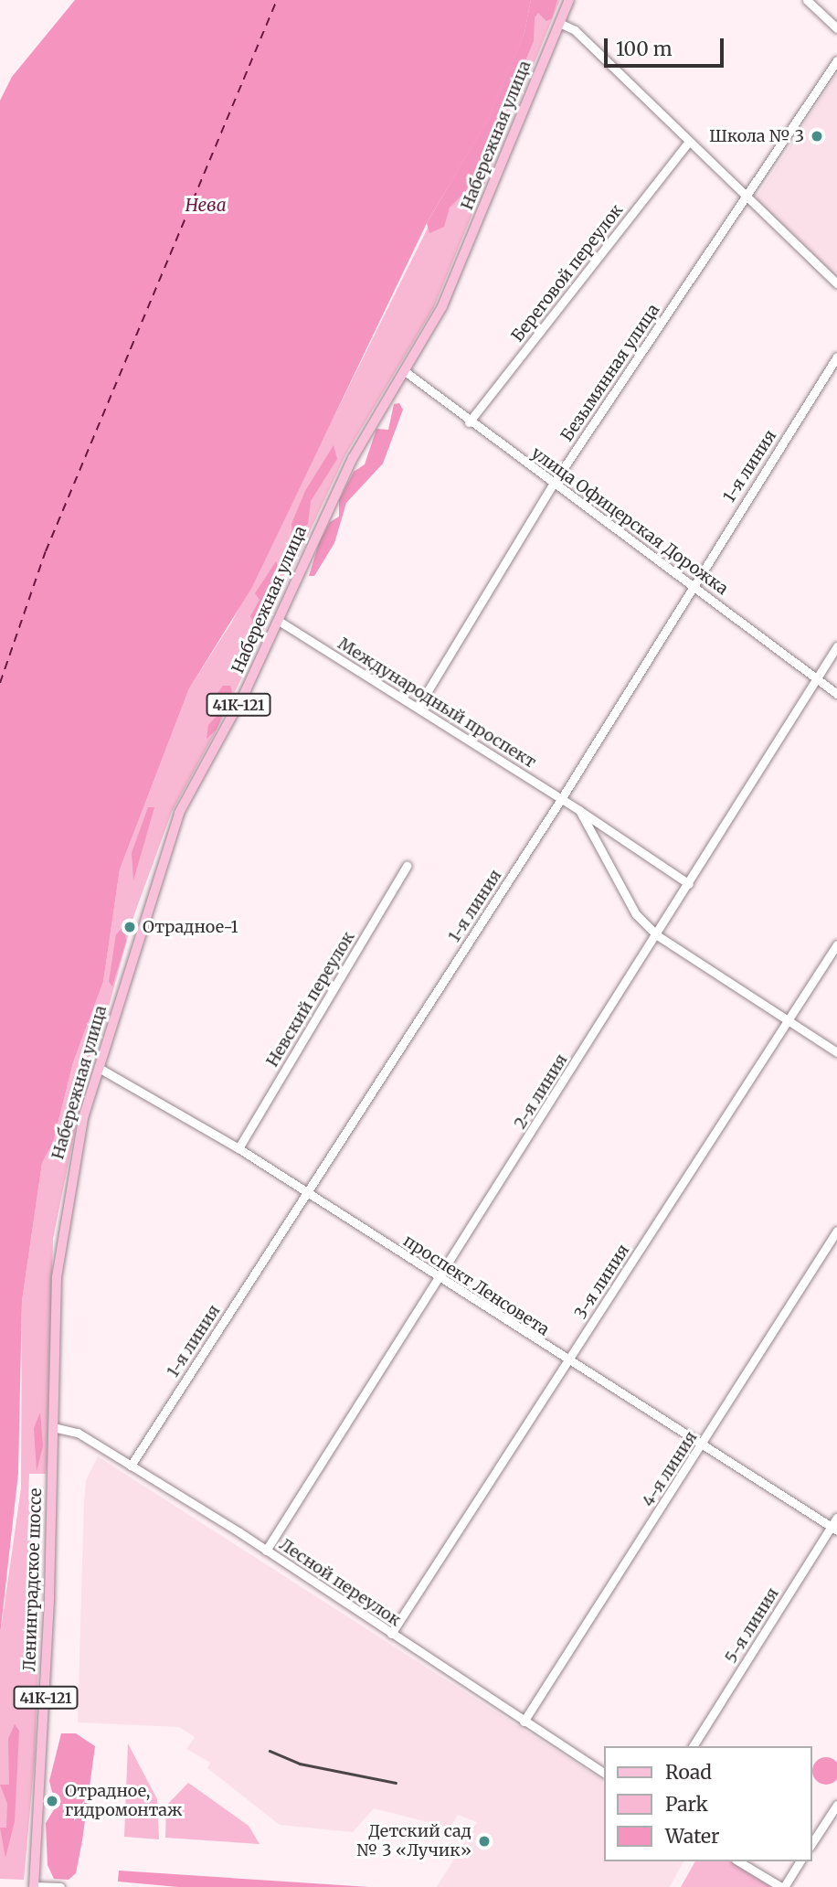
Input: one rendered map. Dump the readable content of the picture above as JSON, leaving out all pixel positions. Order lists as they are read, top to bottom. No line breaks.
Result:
{"streets":{"main road":["Набережная улица","41К-121","Ленинградское шоссе"],"street":["Береговой переулок","Безымянная улица","1-я линия","улица Офицерская Дорожка","Международный проспект","Невский переулок","2-я линия","3-я линия","проспект Ленсовета","4-я линия","Лесной переулок","5-я линия"]},"crossings":[["Набережная улица","улица Офицерская Дорожка"],["Набережная улица","Международный проспект"],["Набережная улица","проспект Ленсовета"],["Набережная улица","Ленинградское шоссе"],["Набережная улица","Лесной переулок"],["Береговой переулок","улица Офицерская Дорожка"],["Безымянная улица","улица Офицерская Дорожка"],["Безымянная улица","Международный проспект"],["1-я линия","улица Офицерская Дорожка"],["1-я линия","Международный проспект"],["1-я линия","проспект Ленсовета"],["1-я линия","Лесной переулок"],["улица Офицерская Дорожка","2-я линия"],["Международный проспект","2-я линия"],["Невский переулок","проспект Ленсовета"],["2-я линия","проспект Ленсовета"],["2-я линия","Лесной переулок"],["3-я линия","проспект Ленсовета"],["3-я линия","Лесной переулок"],["проспект Ленсовета","4-я линия"],["проспект Ленсовета","5-я линия"],["4-я линия","Лесной переулок"],["Ленинградское шоссе","Лесной переулок"]],"water":["Нева"],"places":["Школа № 3","Отрадное-1","Отрадное, гидромонтаж","Детский сад № 3 «Лучик»"],"legend":["Road","Park","Water"],"scale_bar":"100 m"}
